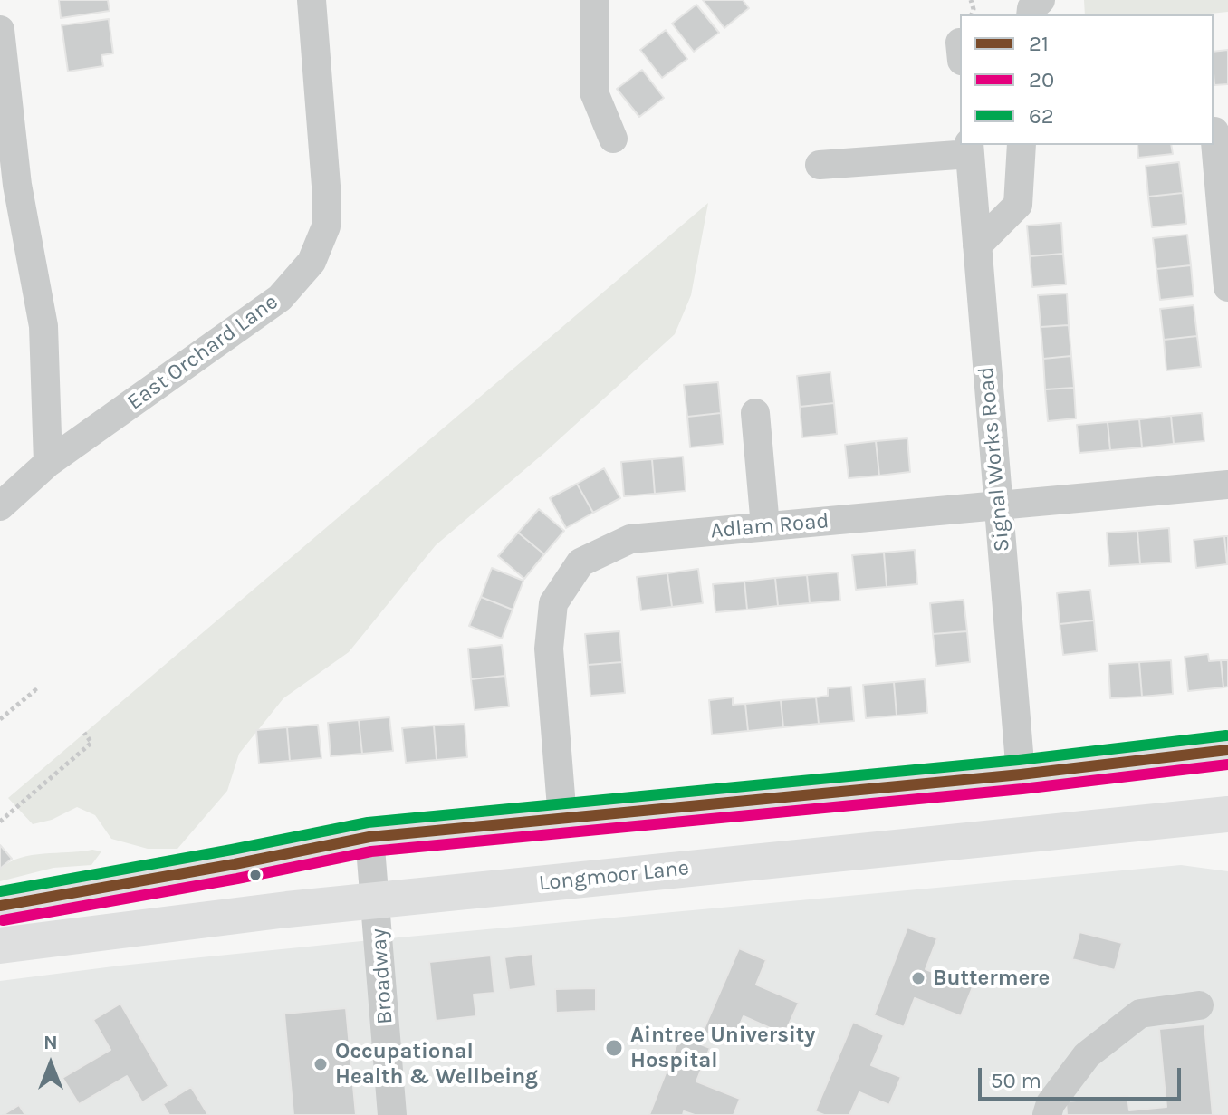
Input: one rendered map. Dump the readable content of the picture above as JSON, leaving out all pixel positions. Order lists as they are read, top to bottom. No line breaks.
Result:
{"streets":{"main road":["Longmoor Lane"],"street":["East Orchard Lane","Signal Works Road","Adlam Road","Broadway"]},"crossings":[["Signal Works Road","Adlam Road"],["Longmoor Lane","Broadway"]],"places":["Buttermere","Aintree University Hospital","Occupational Health & Wellbeing"],"lines":["transit line 62","transit line 21","transit line 20"],"legend":["21","20","62"],"scale_bar":"50 m","north":"top"}
